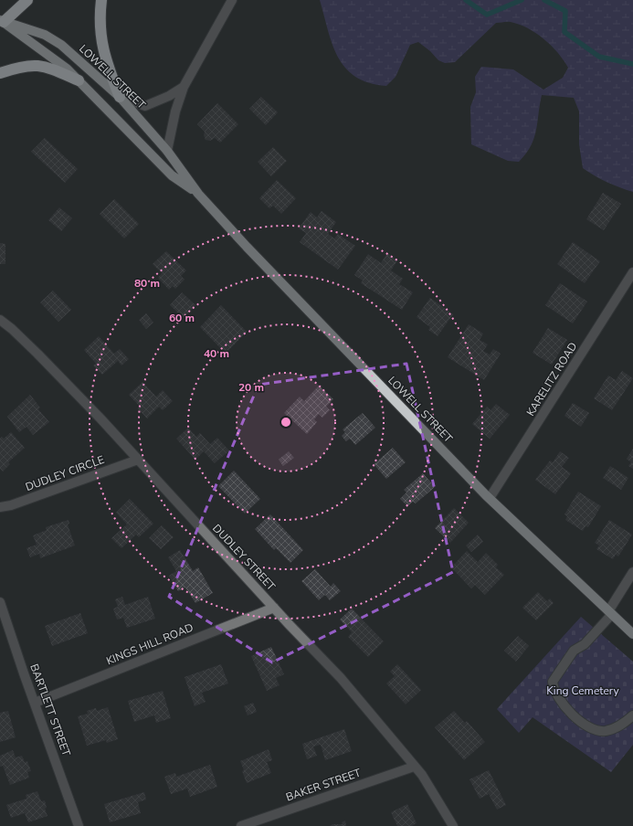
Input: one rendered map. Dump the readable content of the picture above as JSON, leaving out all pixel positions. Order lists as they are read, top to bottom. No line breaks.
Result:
{"streets":{"main road":["LOWELL STREET"],"street":["KARELITZ ROAD","DUDLEY CIRCLE","DUDLEY STREET","KINGS HILL ROAD","BARTLETT STREET","BAKER STREET"]},"crossings":[["LOWELL STREET","KARELITZ ROAD"],["DUDLEY CIRCLE","DUDLEY STREET"],["DUDLEY STREET","KINGS HILL ROAD"],["DUDLEY STREET","BAKER STREET"],["KINGS HILL ROAD","BARTLETT STREET"]],"parks":["King Cemetery"],"rings":["80 m","60 m","40 m","20 m"]}
